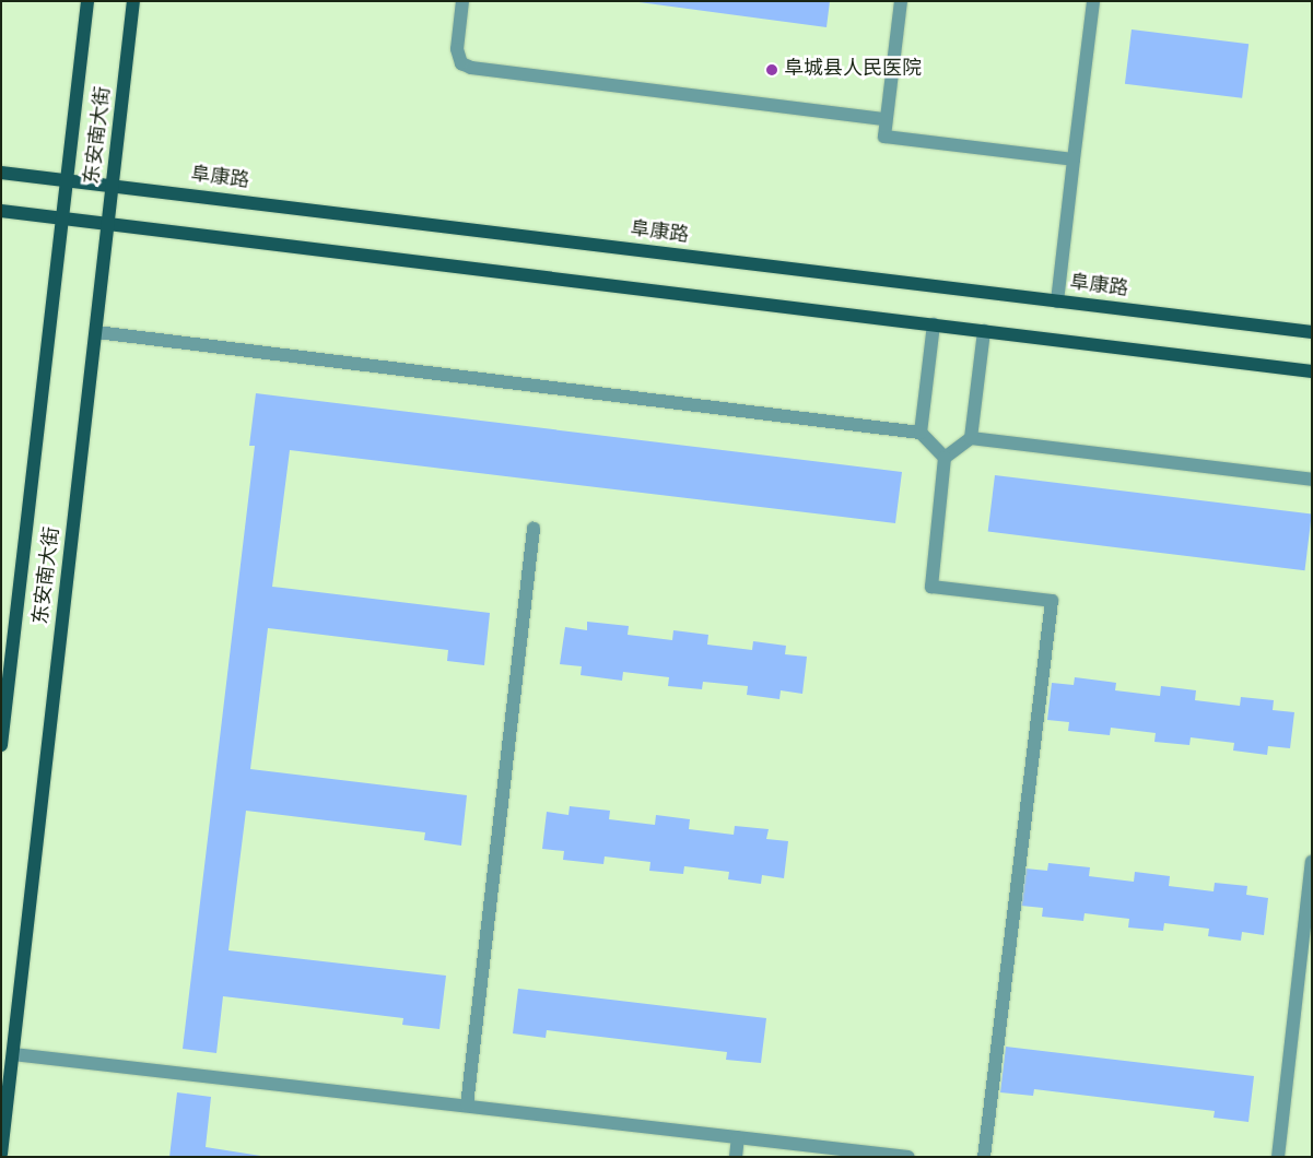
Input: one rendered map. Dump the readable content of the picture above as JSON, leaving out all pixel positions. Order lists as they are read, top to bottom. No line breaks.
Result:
{"streets":{"main road":["东安南大街","阜康路"]},"crossings":[["东安南大街","阜康路"]],"places":["阜城县人民医院"]}
